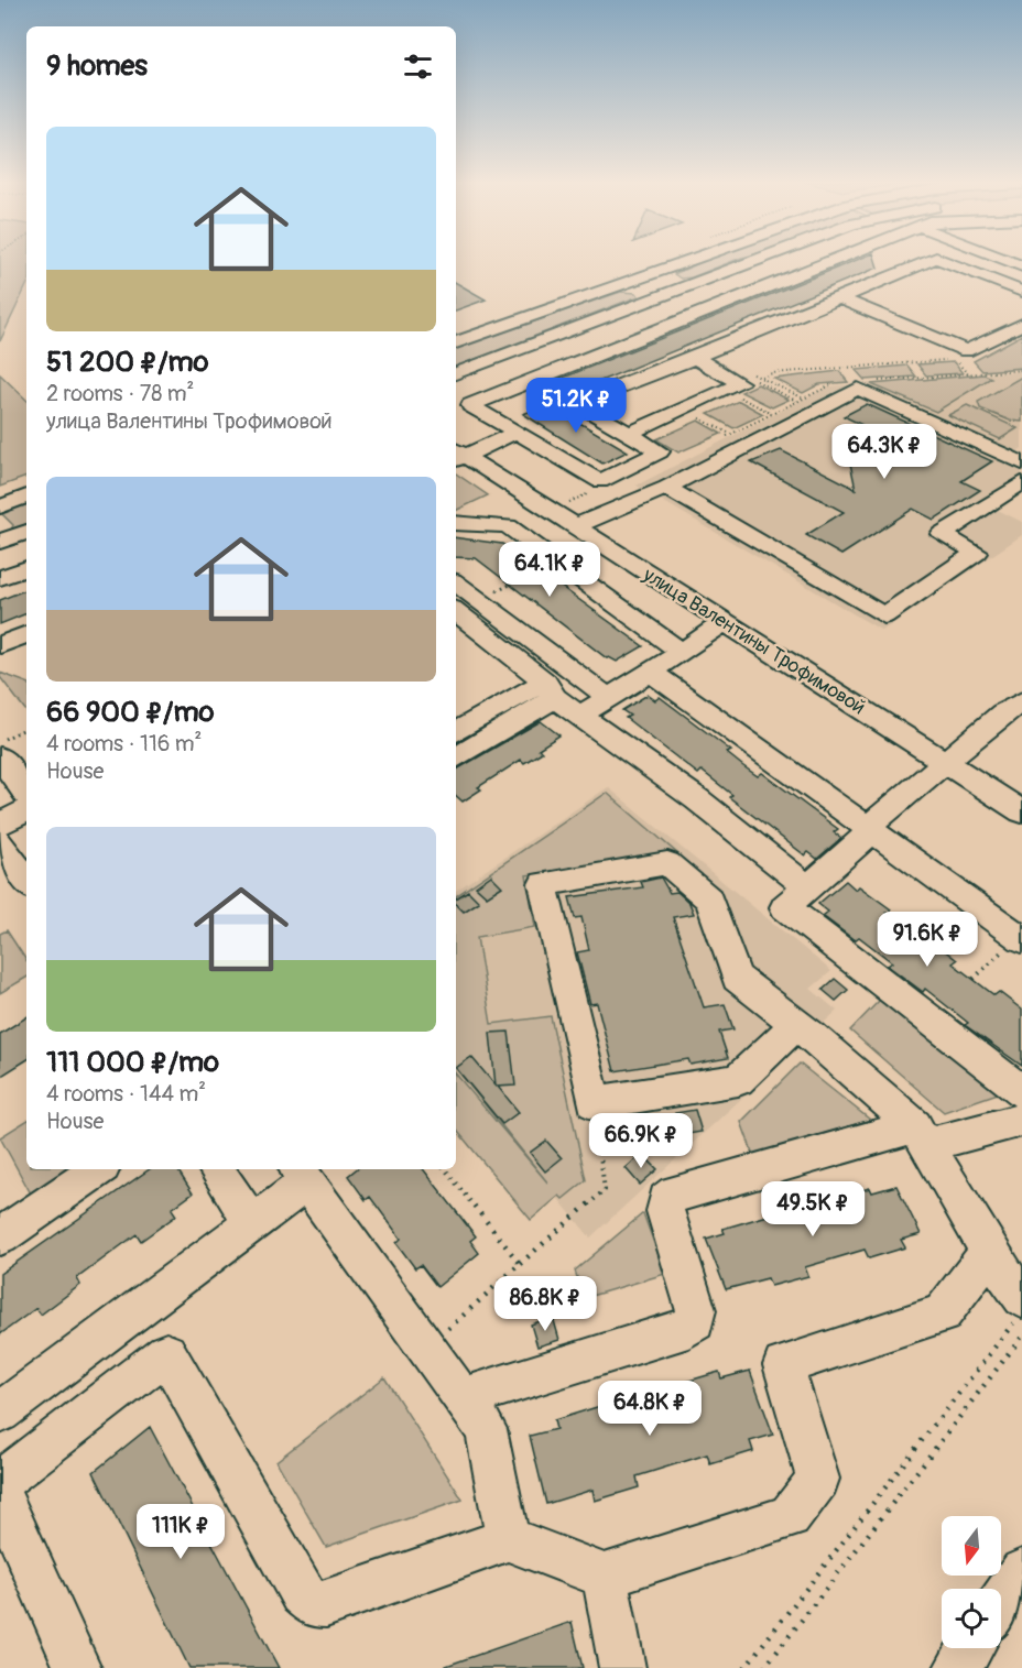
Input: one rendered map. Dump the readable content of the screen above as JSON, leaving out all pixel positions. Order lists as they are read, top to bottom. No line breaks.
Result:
{"streets":{"street":["улица Валентины Трофимовой"]},"north":"bottom","page":{"heading":"9 homes","list":[{"name":"51 200 ₽/mo","note":"2 rooms · 78 m² · улица Валентины Трофимовой"},{"name":"66 900 ₽/mo","note":"4 rooms · 116 m² · House"},{"name":"111 000 ₽/mo","note":"4 rooms · 144 m² · House"}],"price":["51.2K ₽","64.3K ₽","64.1K ₽","91.6K ₽","66.9K ₽","49.5K ₽","86.8K ₽","64.8K ₽","111K ₽"]}}
